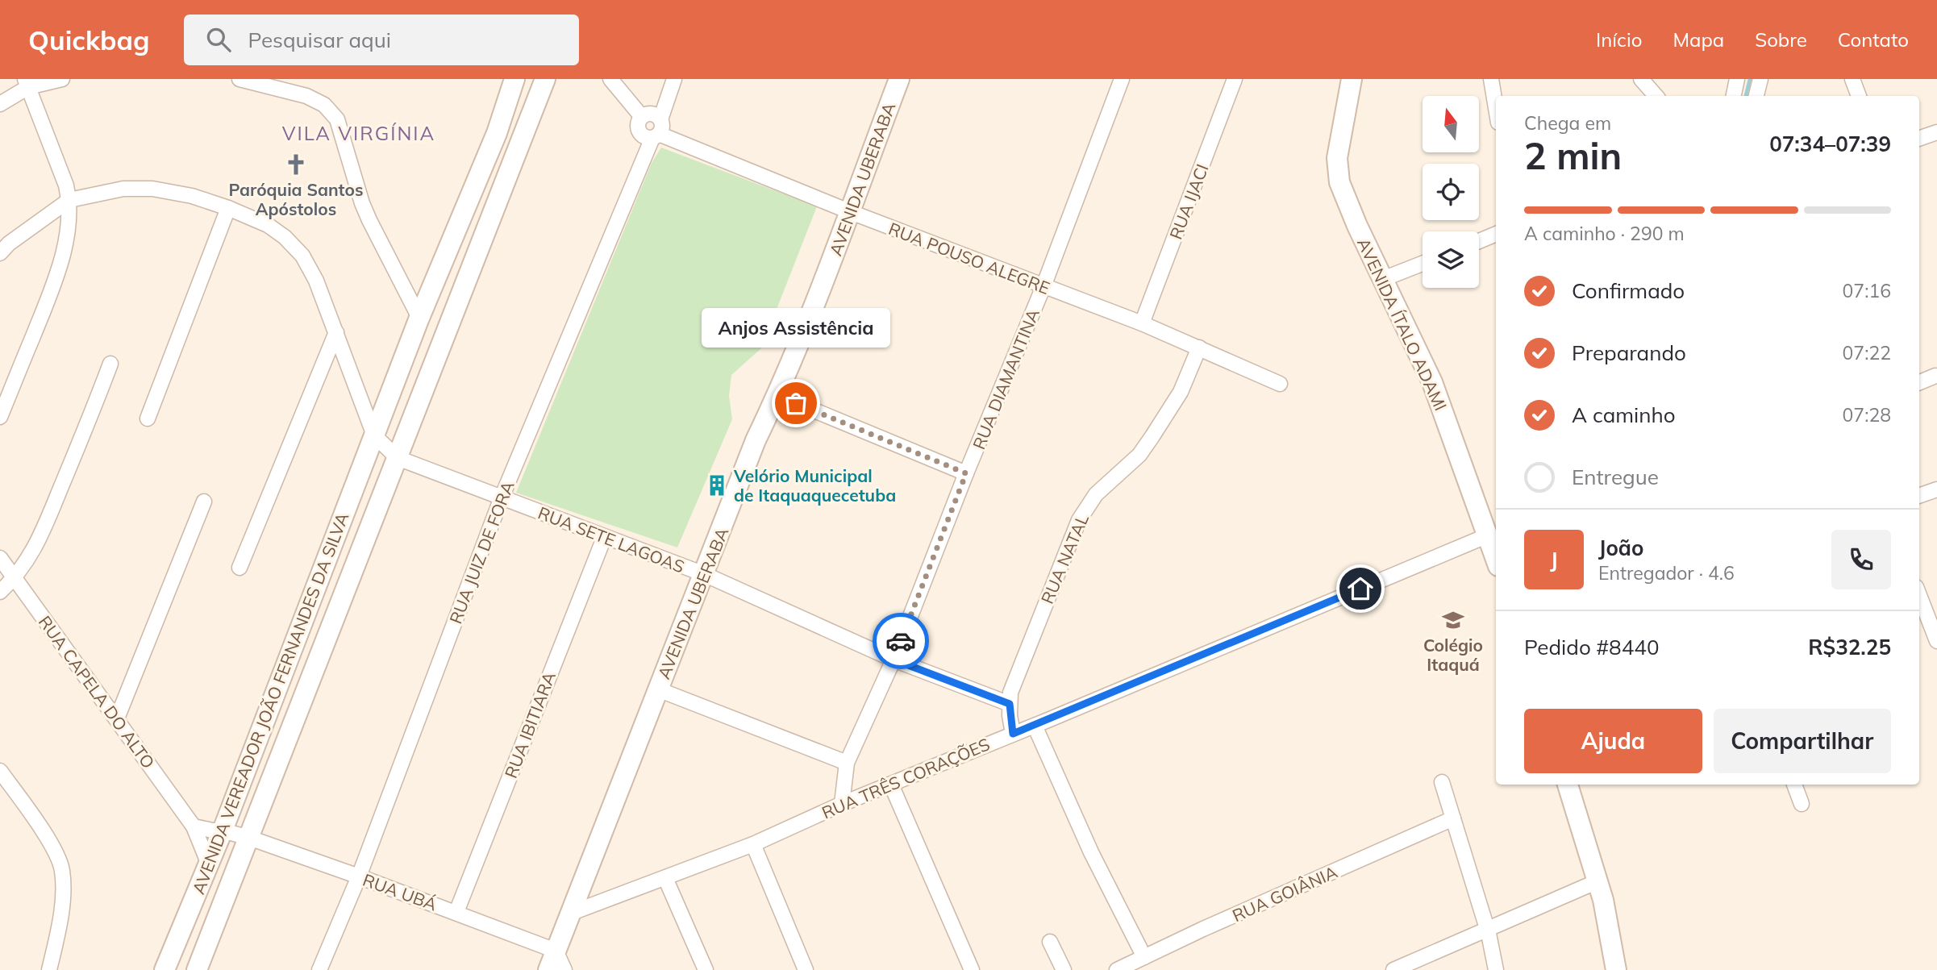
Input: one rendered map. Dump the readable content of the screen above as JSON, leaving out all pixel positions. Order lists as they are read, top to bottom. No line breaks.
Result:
{"streets":{"main road":["AVENIDA UBERABA","AVENIDA ÍTALO ADAMI","AVENIDA VEREADOR JOÃO FERNANDES DA SILVA"],"street":["RUA IJACI","RUA POUSO ALEGRE","RUA DIAMANTINA","RUA SETE LAGOAS","RUA JUIZ DE FORA","RUA NATAL","RUA CAPELA DO ALTO","RUA IBITIARA","RUA TRÊS CORAÇÕES","RUA UBÁ","RUA GOIÂNIA"]},"crossings":[["AVENIDA UBERABA","RUA POUSO ALEGRE"],["AVENIDA UBERABA","RUA SETE LAGOAS"],["AVENIDA UBERABA","RUA TRÊS CORAÇÕES"],["AVENIDA UBERABA","RUA UBÁ"],["RUA IJACI","RUA POUSO ALEGRE"],["RUA POUSO ALEGRE","RUA DIAMANTINA"],["RUA POUSO ALEGRE","RUA JUIZ DE FORA"],["RUA POUSO ALEGRE","RUA NATAL"],["AVENIDA ÍTALO ADAMI","RUA TRÊS CORAÇÕES"],["RUA DIAMANTINA","RUA SETE LAGOAS"],["RUA DIAMANTINA","RUA TRÊS CORAÇÕES"],["RUA SETE LAGOAS","RUA JUIZ DE FORA"],["RUA SETE LAGOAS","RUA NATAL"],["RUA SETE LAGOAS","AVENIDA VEREADOR JOÃO FERNANDES DA SILVA"],["RUA SETE LAGOAS","RUA IBITIARA"],["RUA JUIZ DE FORA","RUA UBÁ"],["RUA NATAL","RUA TRÊS CORAÇÕES"],["RUA CAPELA DO ALTO","AVENIDA VEREADOR JOÃO FERNANDES DA SILVA"],["AVENIDA VEREADOR JOÃO FERNANDES DA SILVA","RUA UBÁ"],["RUA IBITIARA","RUA UBÁ"]],"districts":["VILA VIRGÍNIA"],"places":{"church":["Paróquia Santos Apóstolos"],"other":["Anjos Assistência"],"building":["Velório Municipal de Itaquaquecetuba"],"school or university":["Colégio Itaquá"]},"north":"top","page":{"header":"Quickbag","search":"Pesquisar aqui","nav":["Início","Mapa","Sobre","Contato"],"heading":["2 min","Chega em","07:34–07:39"],"panel":["João","Entregador · 4.6","Pedido #8440","R$32.25"],"bar":"A caminho · 290 m","list":[["Confirmado","07:16"],["Preparando","07:22"],["A caminho","07:28"],"Entregue"],"bubble":"Anjos Assistência","round":"J","buttons":["Ajuda","Compartilhar"]}}
